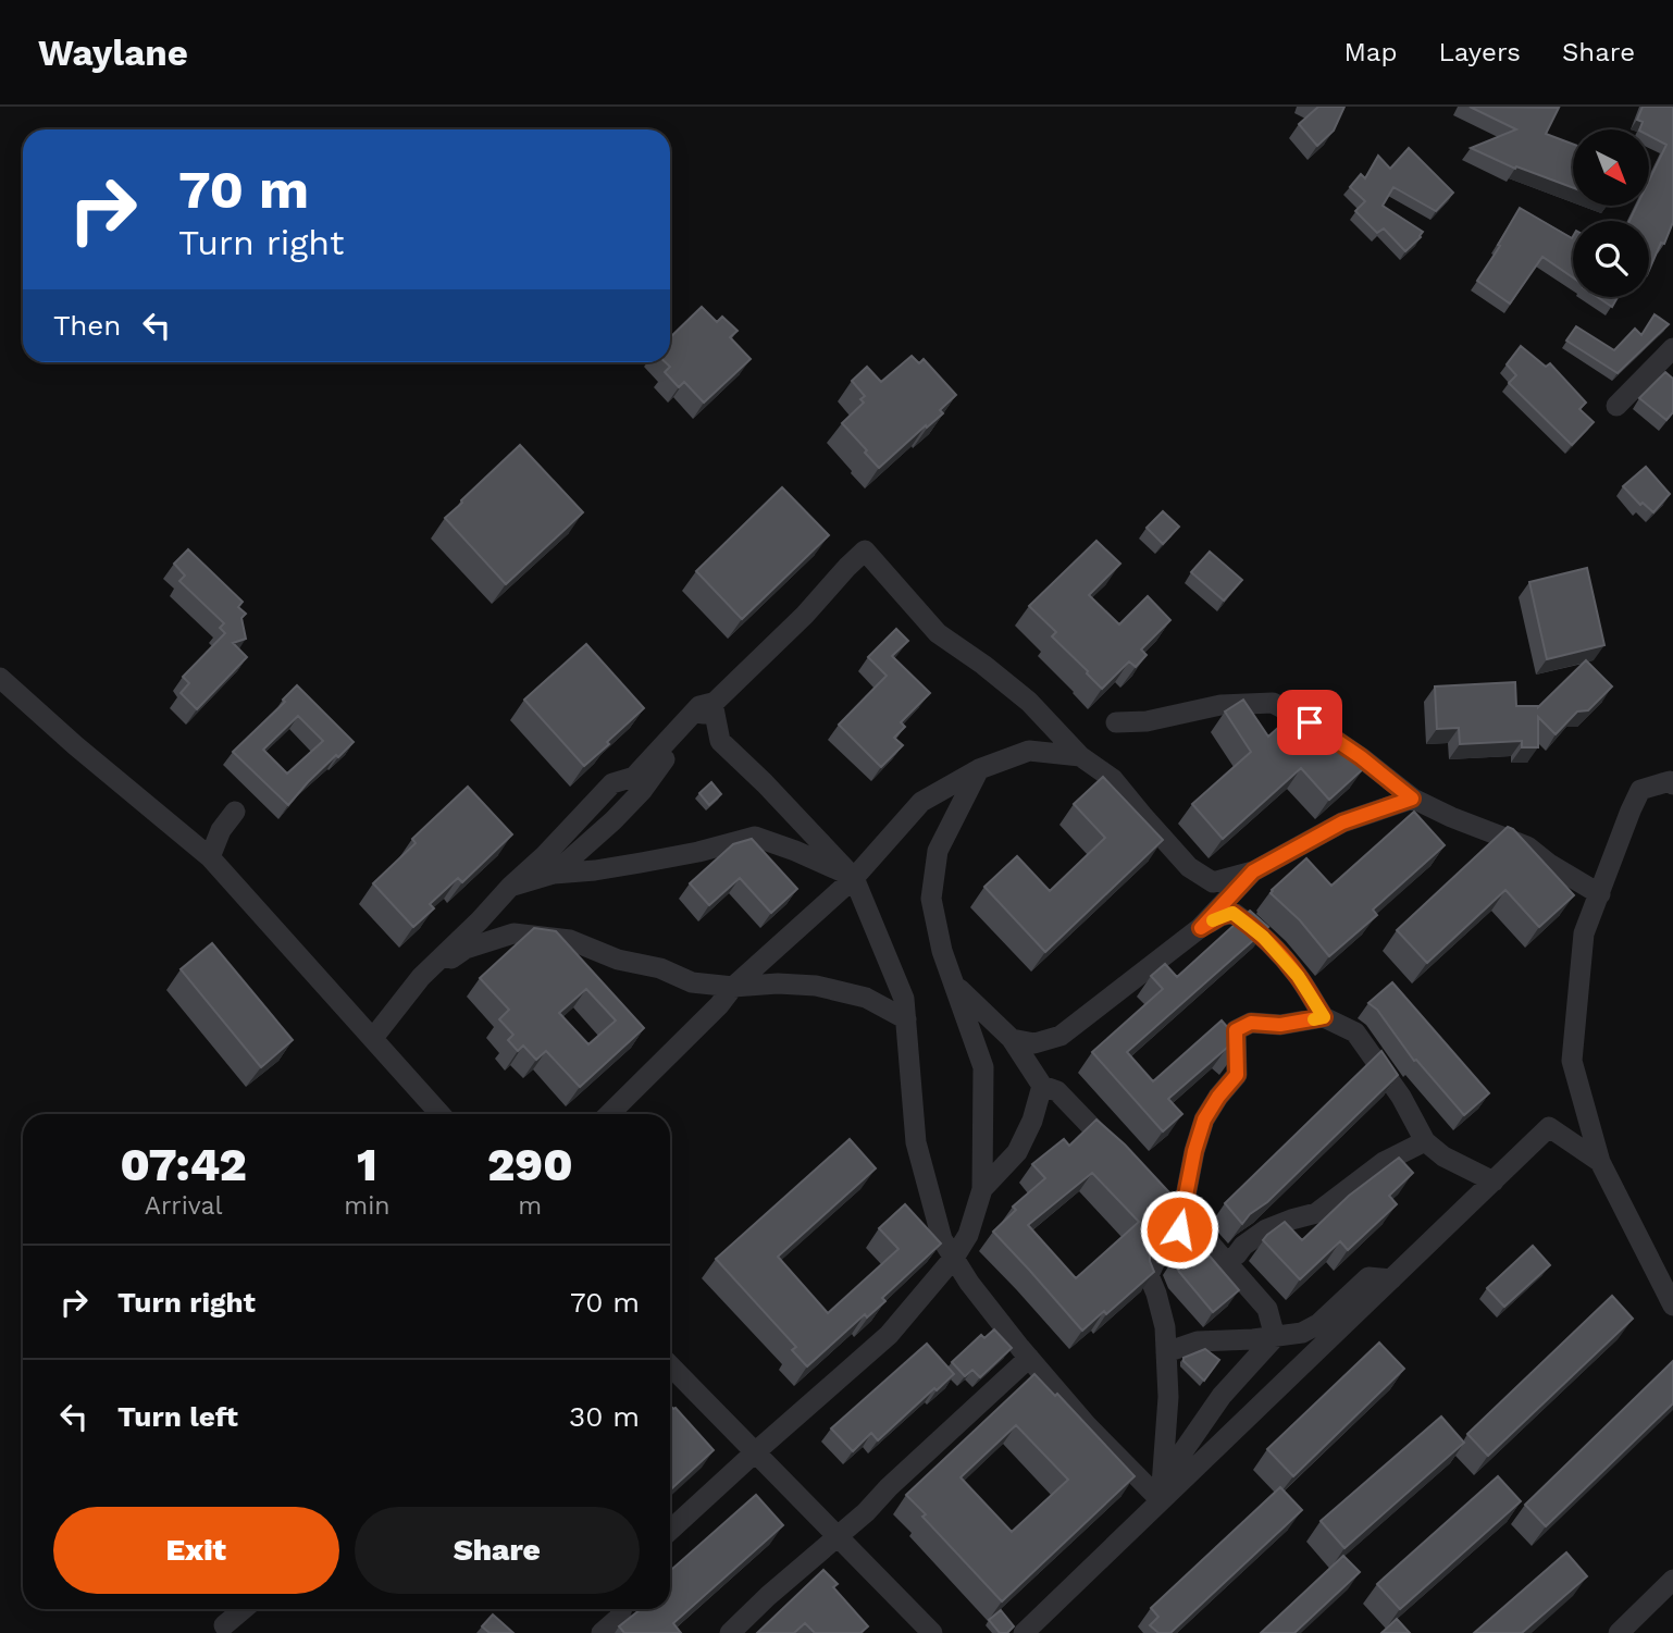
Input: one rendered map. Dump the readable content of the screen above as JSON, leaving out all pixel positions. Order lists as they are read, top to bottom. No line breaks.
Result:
{"north":"bottom right","page":{"header":"Waylane","nav":["Map","Layers","Share"],"turn":["70 m","Turn right"],"then":"Then","eta":["07:42","Arrival","1","min","290","m"],"list":[{"name":"Turn right","value":"70 m"},{"name":"Turn left","value":"30 m"}],"buttons":["Exit","Share"]}}
